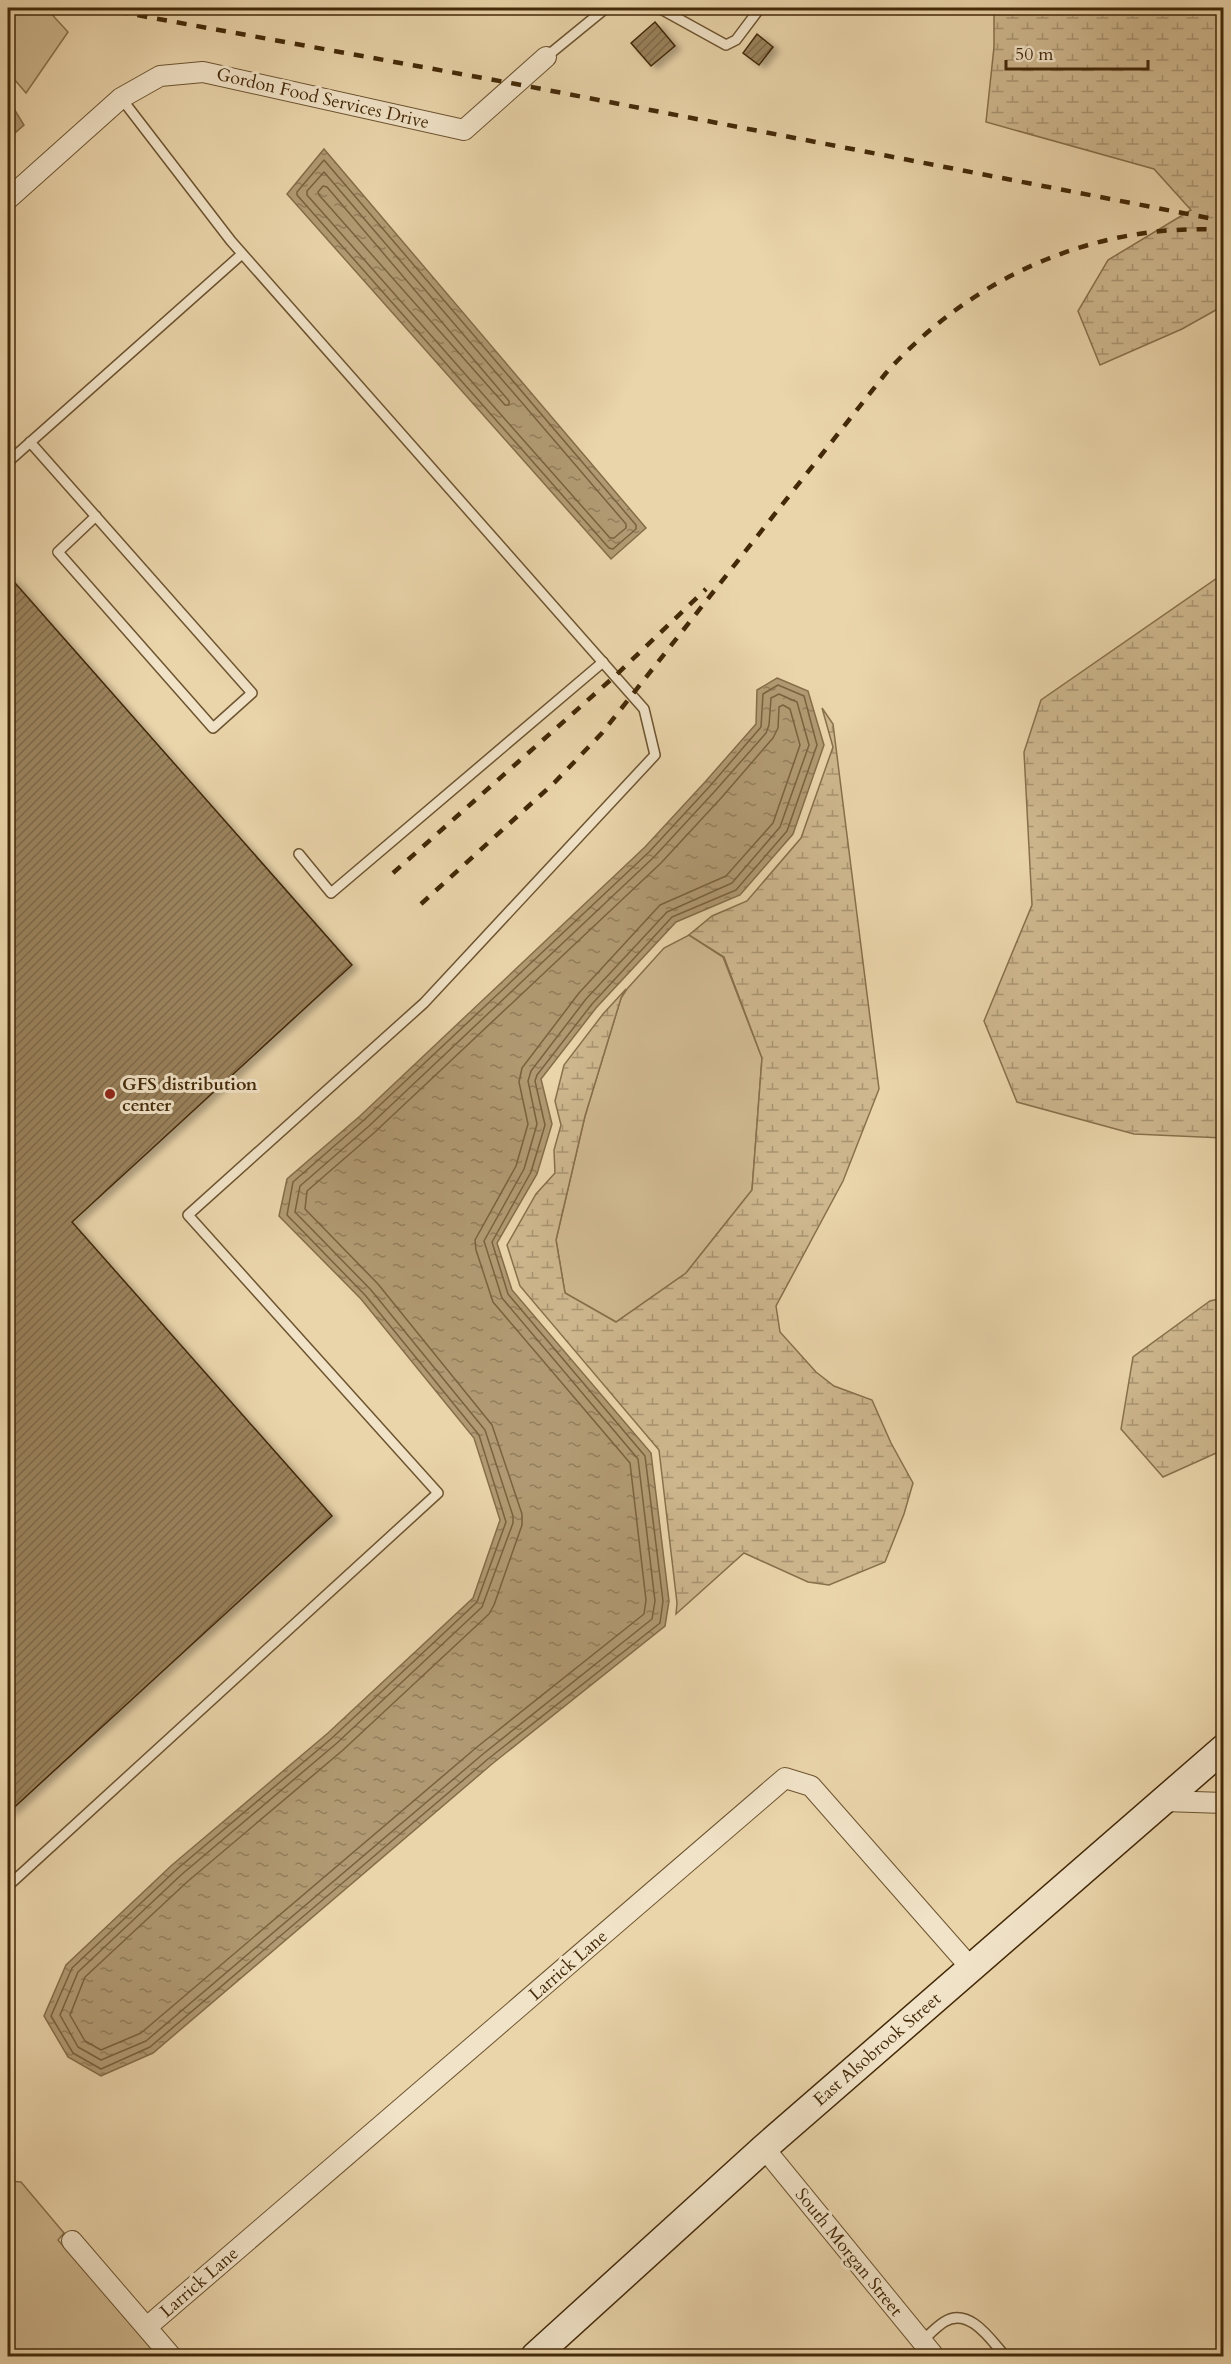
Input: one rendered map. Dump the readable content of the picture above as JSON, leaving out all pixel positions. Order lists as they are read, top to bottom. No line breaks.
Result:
{"streets":{"street":["Gordon Food Services Drive","Larrick Lane","East Alsobrook Street","South Morgan Street"]},"crossings":[["Larrick Lane","East Alsobrook Street"],["East Alsobrook Street","South Morgan Street"]],"places":["GFS distribution center"],"scale_bar":"50 m"}
